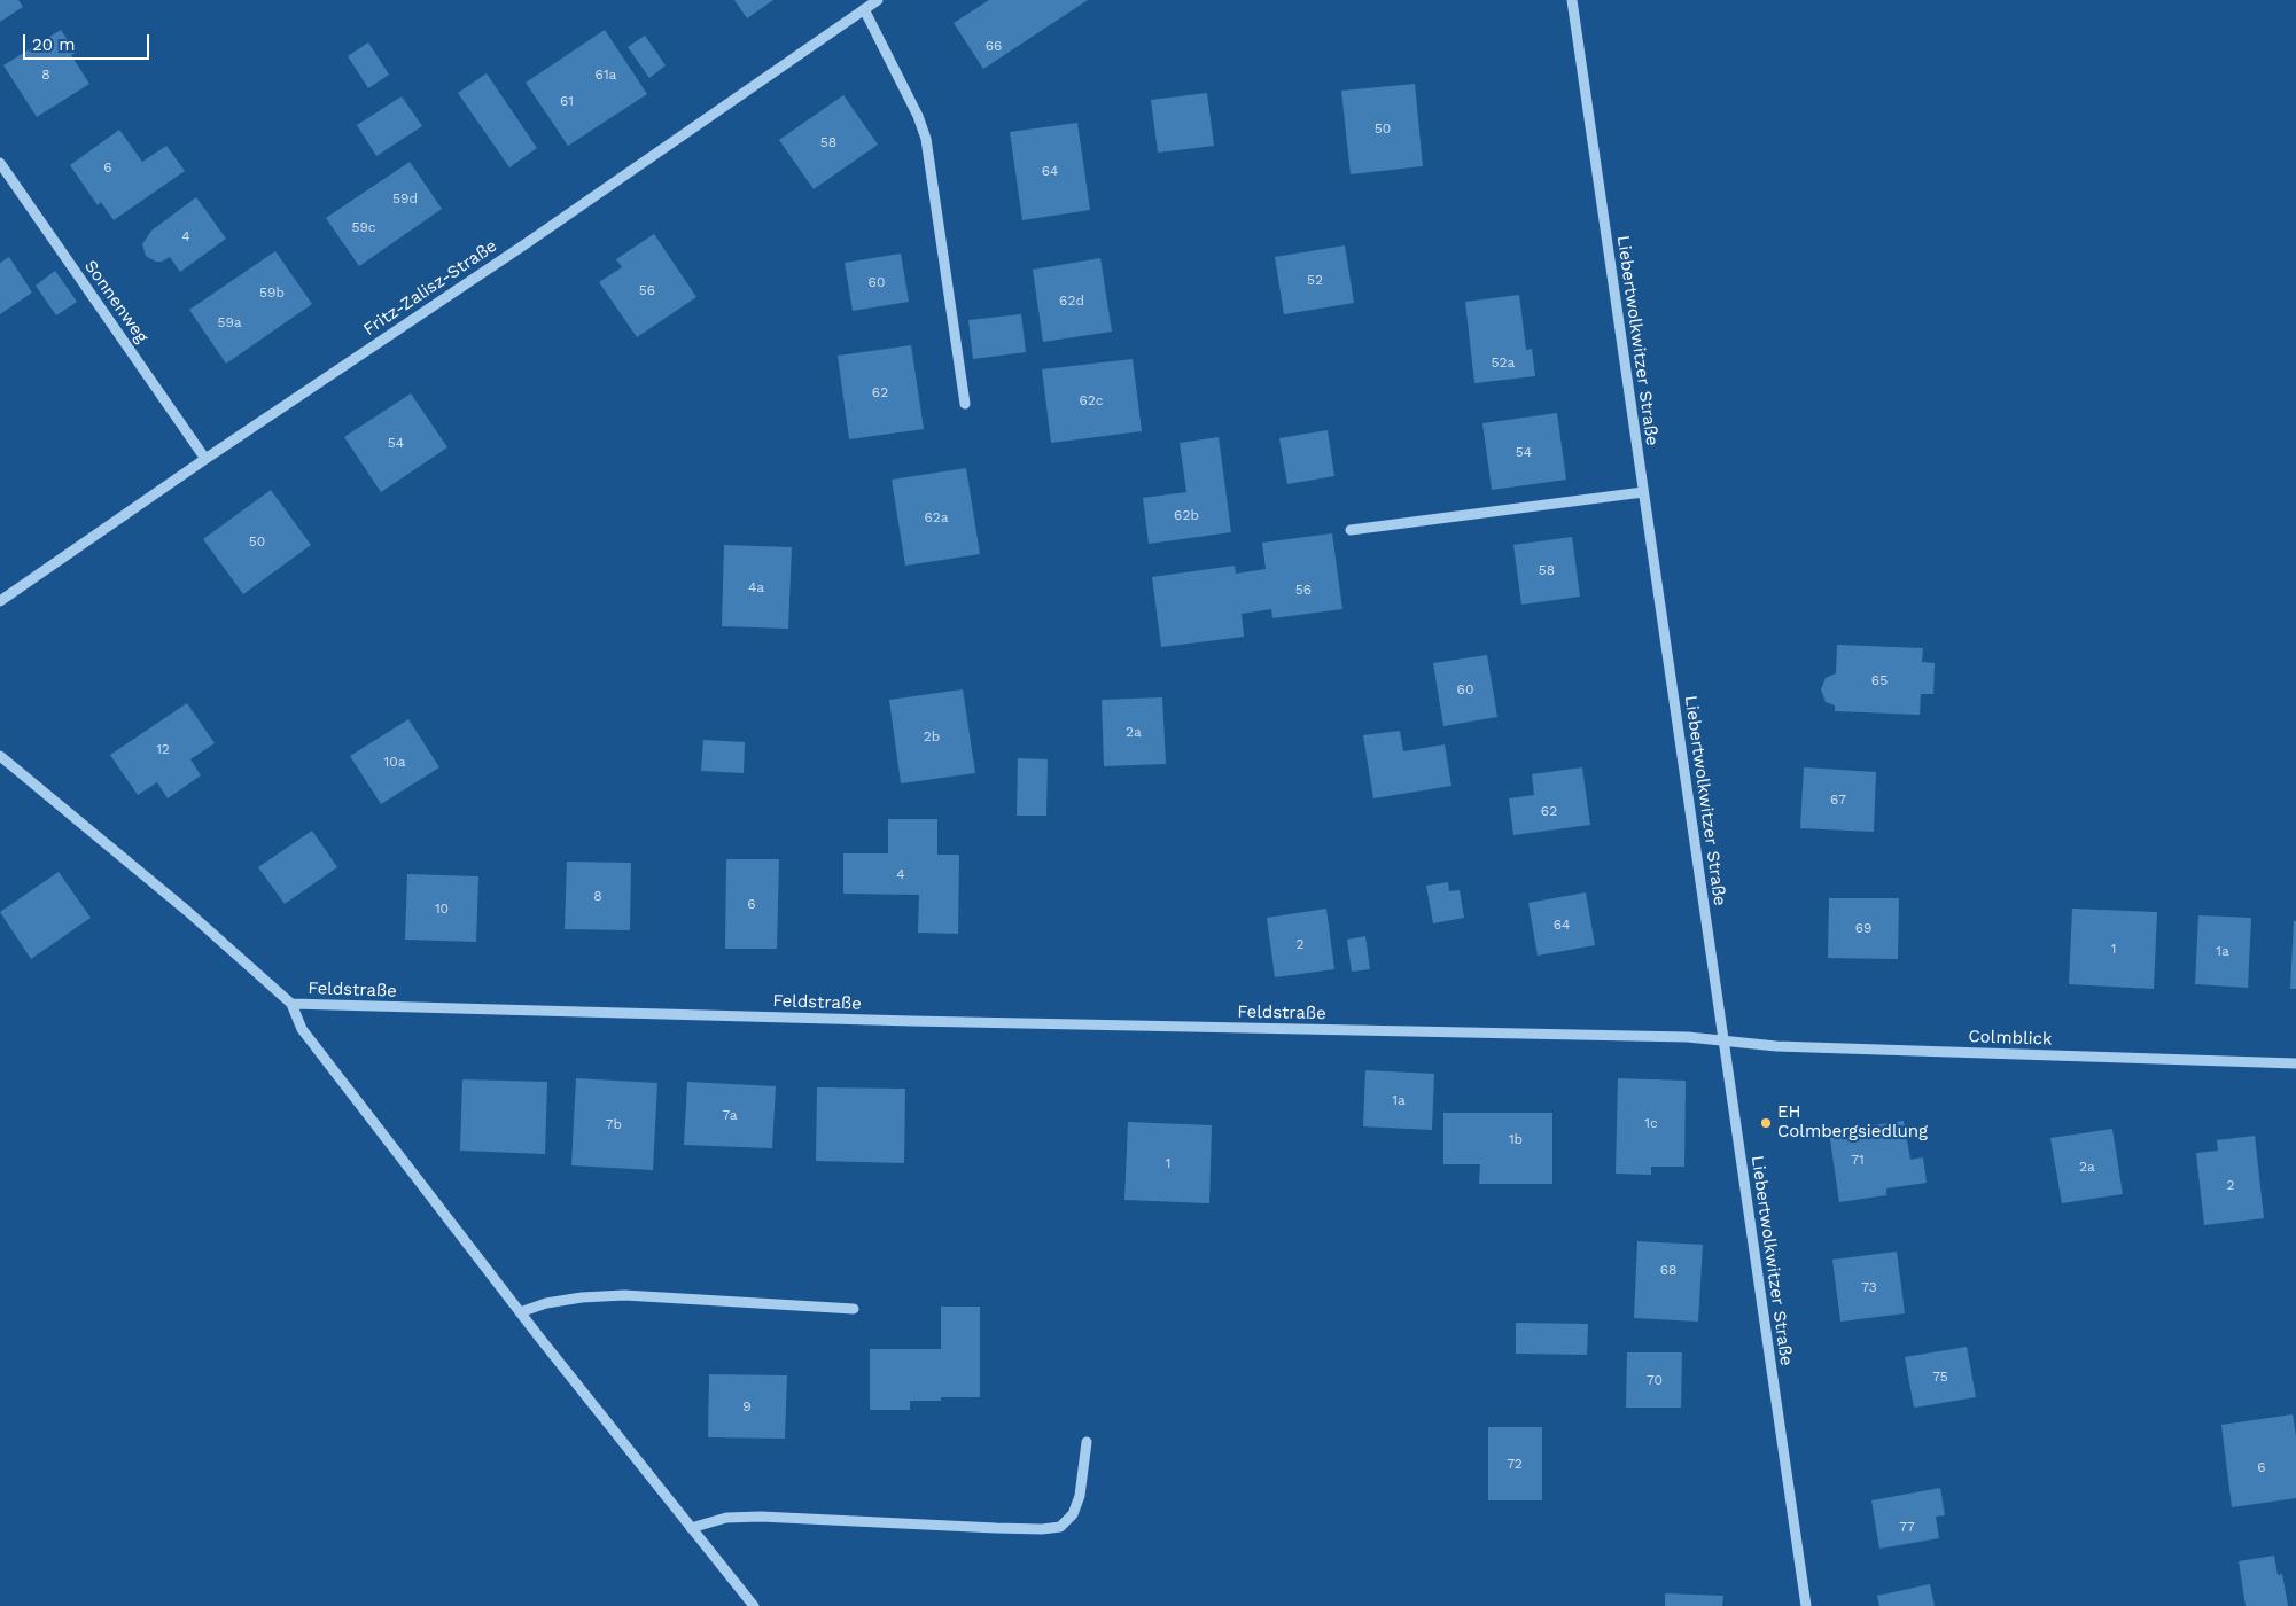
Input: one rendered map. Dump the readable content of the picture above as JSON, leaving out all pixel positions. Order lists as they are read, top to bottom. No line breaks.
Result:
{"streets":{"street":["Fritz-Zalisz-Straße","Sonnenweg","Liebertwolkwitzer Straße","Feldstraße","Colmblick"]},"crossings":[["Fritz-Zalisz-Straße","Sonnenweg"],["Liebertwolkwitzer Straße","Feldstraße"],["Liebertwolkwitzer Straße","Colmblick"],["Feldstraße","Colmblick"]],"places":["EH Colmbergsiedlung"],"house_numbers":["66","8","61a","61","50","58","6","64","59d","59c","4","52","60","56","59b","62d","59a","52a","62","62c","54","54","62b","62a","50","58","4a","56","65","60","2a","2b","12","10a","67","62","4","8","6","10","64","69","2","1","1a","1a","7a","1c","7b","1b","71","1","2a","2","68","73","75","70","9","72","6","77"],"scale_bar":"20 m"}
